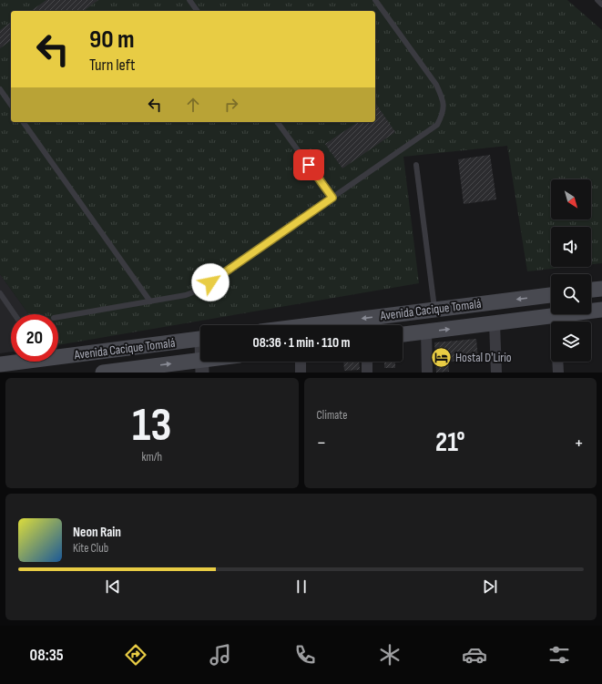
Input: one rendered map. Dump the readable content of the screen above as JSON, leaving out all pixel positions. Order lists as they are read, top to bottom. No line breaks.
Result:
{"streets":{"main road":["Avenida Cacique Tomalá"]},"places":{"hotel":["Hostal D'Lirio"]},"north":"bottom right","page":{"turn":["90 m","Turn left"],"limit":"20","trip":"08:36 · 1 min · 110 m","tile":[["13","km/h"],"Climate"],"heat":["−","21°","+"],"song":["Neon Rain","Kite Club"],"tabs":"08:35"}}
